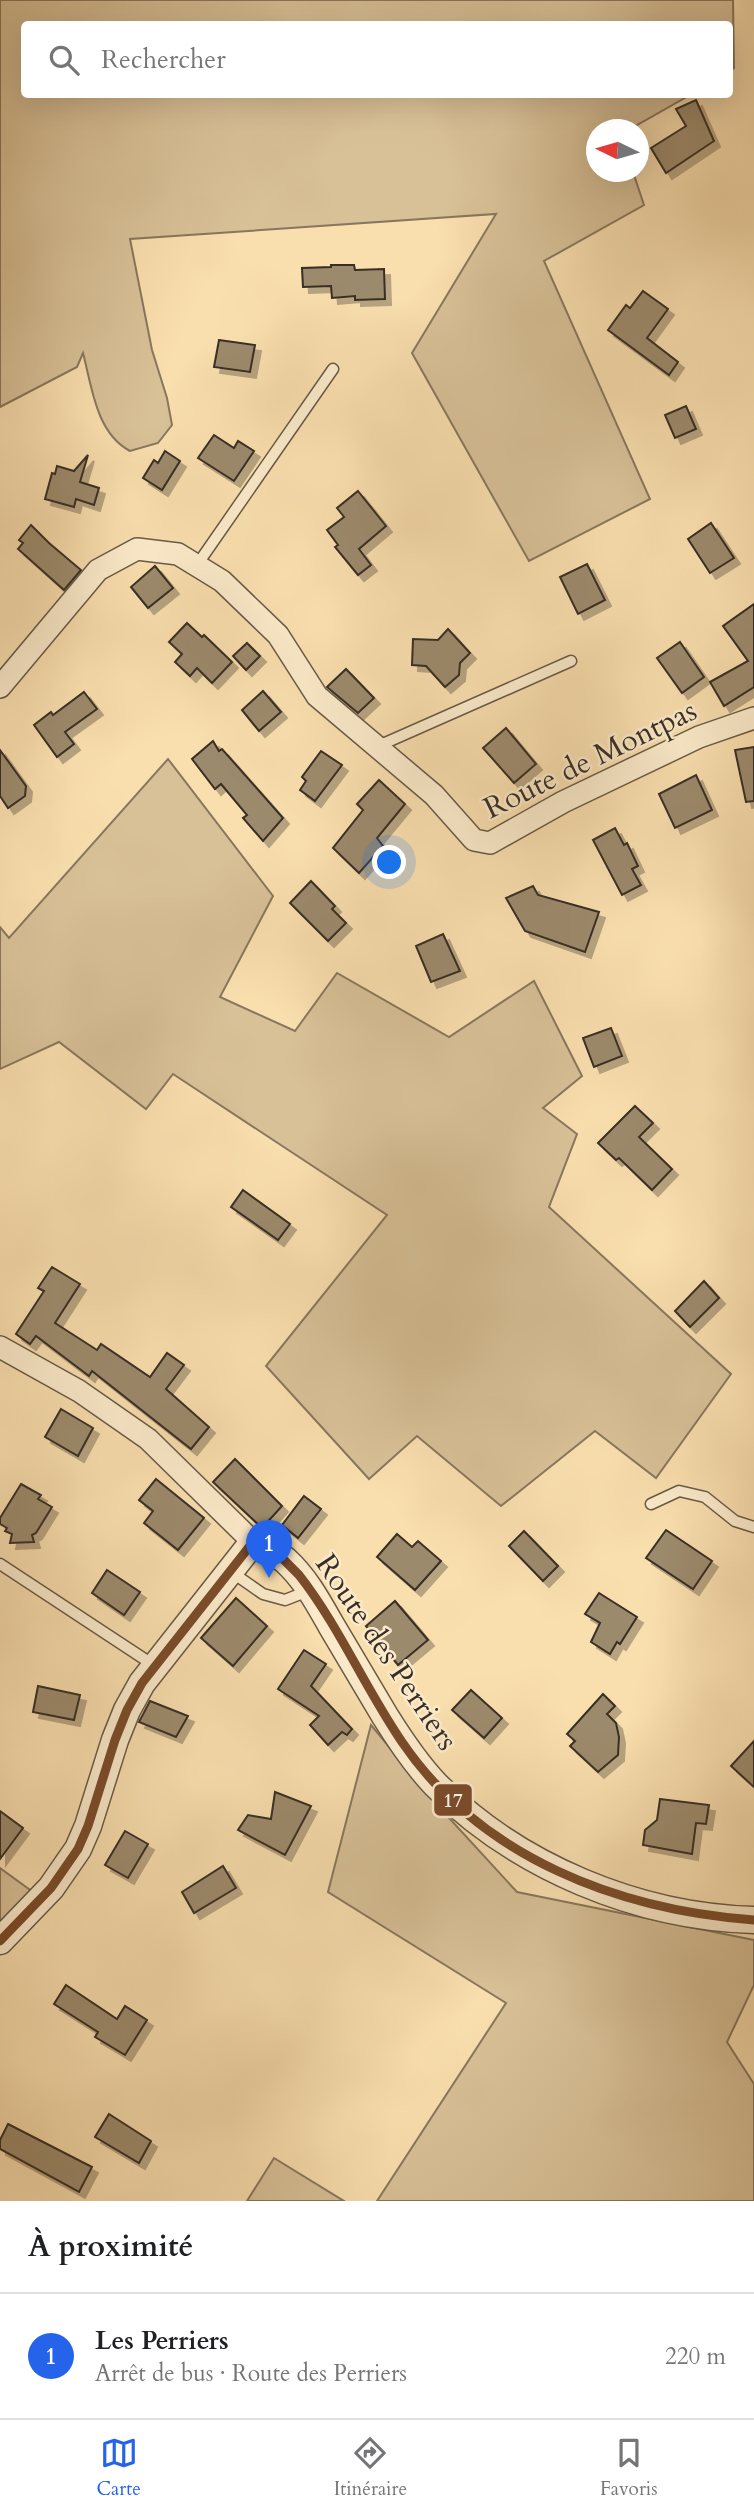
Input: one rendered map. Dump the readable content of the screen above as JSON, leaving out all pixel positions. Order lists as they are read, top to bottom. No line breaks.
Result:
{"streets":{"street":["Route de Montpas","Route des Perriers"]},"lines":["transit line 17"],"north":"left","page":{"search":"Rechercher","pins":"1","heading":"À proximité","list":[{"mark":"1","name":"Les Perriers","note":"Arrêt de bus · Route des Perriers","value":"220 m"}],"nav":["Carte","Itinéraire","Favoris"]}}
